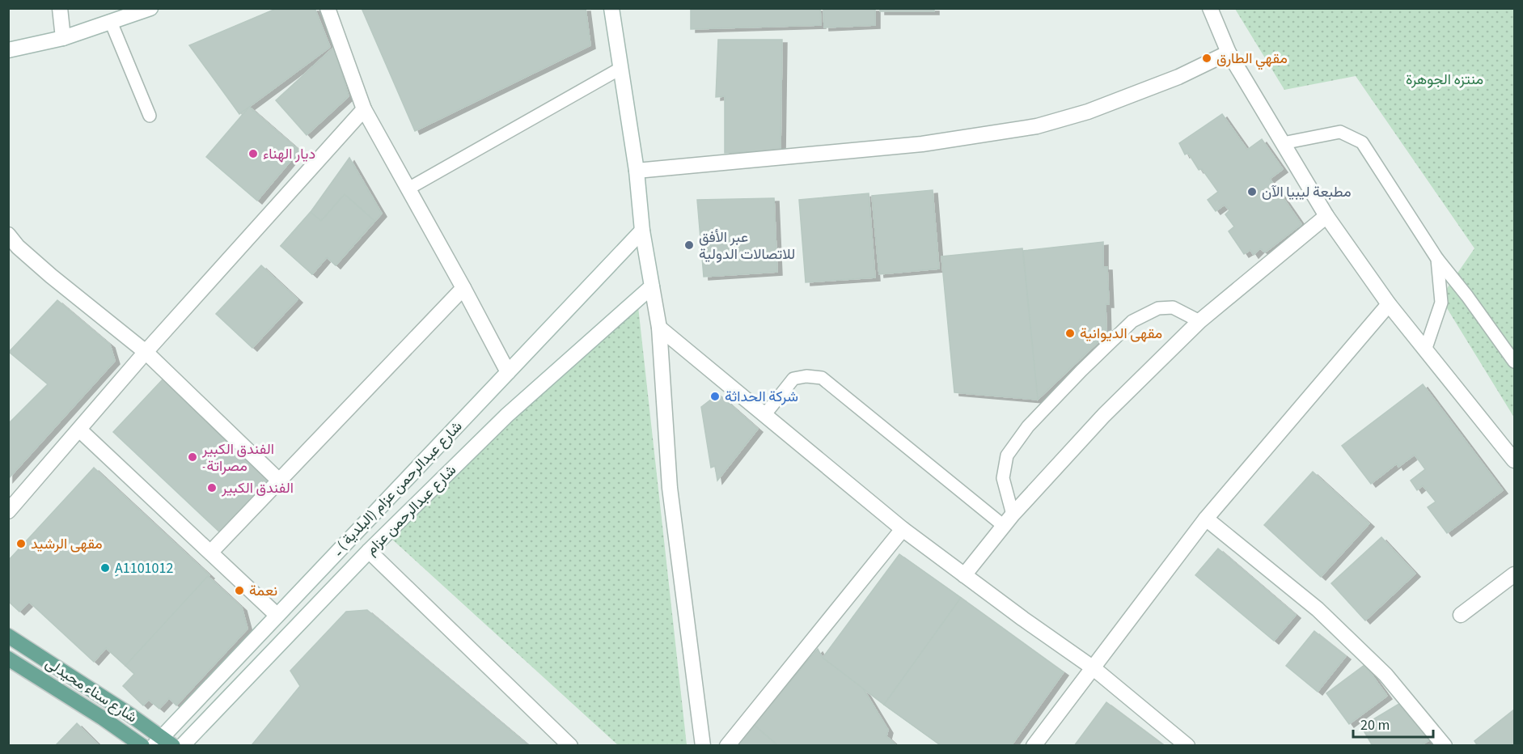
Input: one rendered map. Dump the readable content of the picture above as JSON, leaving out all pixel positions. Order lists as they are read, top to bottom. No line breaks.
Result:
{"streets":{"main road":["شارع سناء محيدلى"],"street":["شارع عبدالرحمن عزام (البلدية ) ـ","شارع عبدالرحمن عزام"]},"crossings":[["شارع عبدالرحمن عزام (البلدية ) ـ","شارع سناء محيدلى"]],"parks":["منتزه الجوهرة"],"places":["مقهي الطارق","ديار الهناء","مطبعة ليبيا الآن","عبر الأفق للاتصالات الدولية","مقهى الديوانية","شركة الحداثة","الفندق الكبير -مصراتة","الفندق الكبير","مقهى الرشيد","ِA1101012","نعمة"],"scale_bar":"20 m"}
